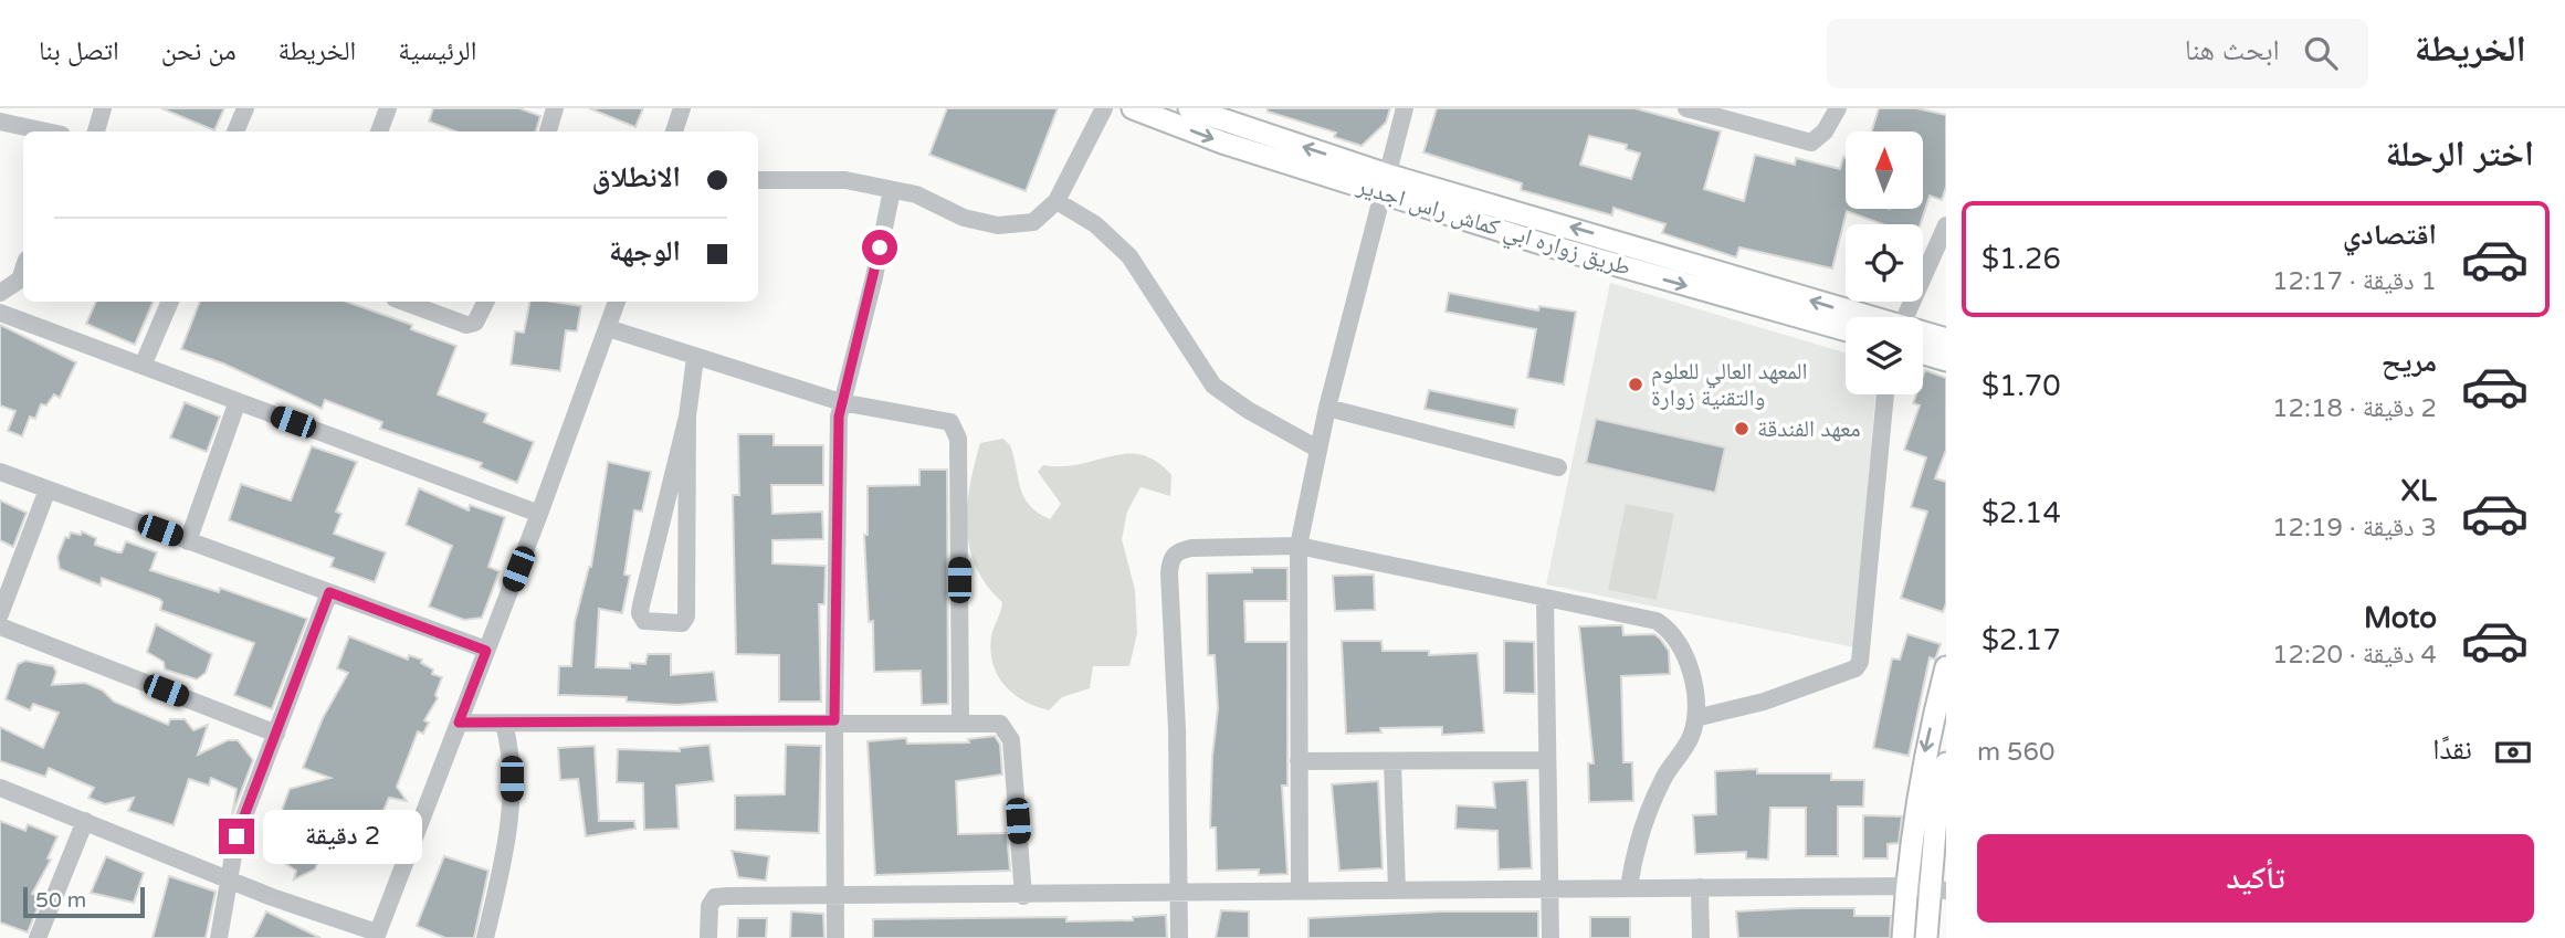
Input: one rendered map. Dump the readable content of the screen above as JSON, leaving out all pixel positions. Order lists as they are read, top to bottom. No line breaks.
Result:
{"streets":{"main road":["طريق زواره ابي كماش راس اجدير"]},"places":["المعهد العالي للعلوم والتقنية زوارة","معهد الفندقة"],"scale_bar":"50 m","north":"top","page":{"header":"الخريطة","search":"ابحث هنا","nav":["الرئيسية","الخريطة","من نحن","اتصل بنا"],"heading":"اختر الرحلة","banner":["الانطلاق","الوجهة"],"list":[{"name":"اقتصادي","note":"1 دقيقة · 12:17","value":"$1.26"},{"name":"مريح","note":"2 دقيقة · 12:18","value":"$1.70"},{"name":"XL","note":"3 دقيقة · 12:19","value":"$2.14"},{"name":"Moto","note":"4 دقيقة · 12:20","value":"$2.17"}],"pay":["نقدًا","560 m"],"bubble":"2 دقيقة","buttons":"تأكيد","scale":"50 m"}}
